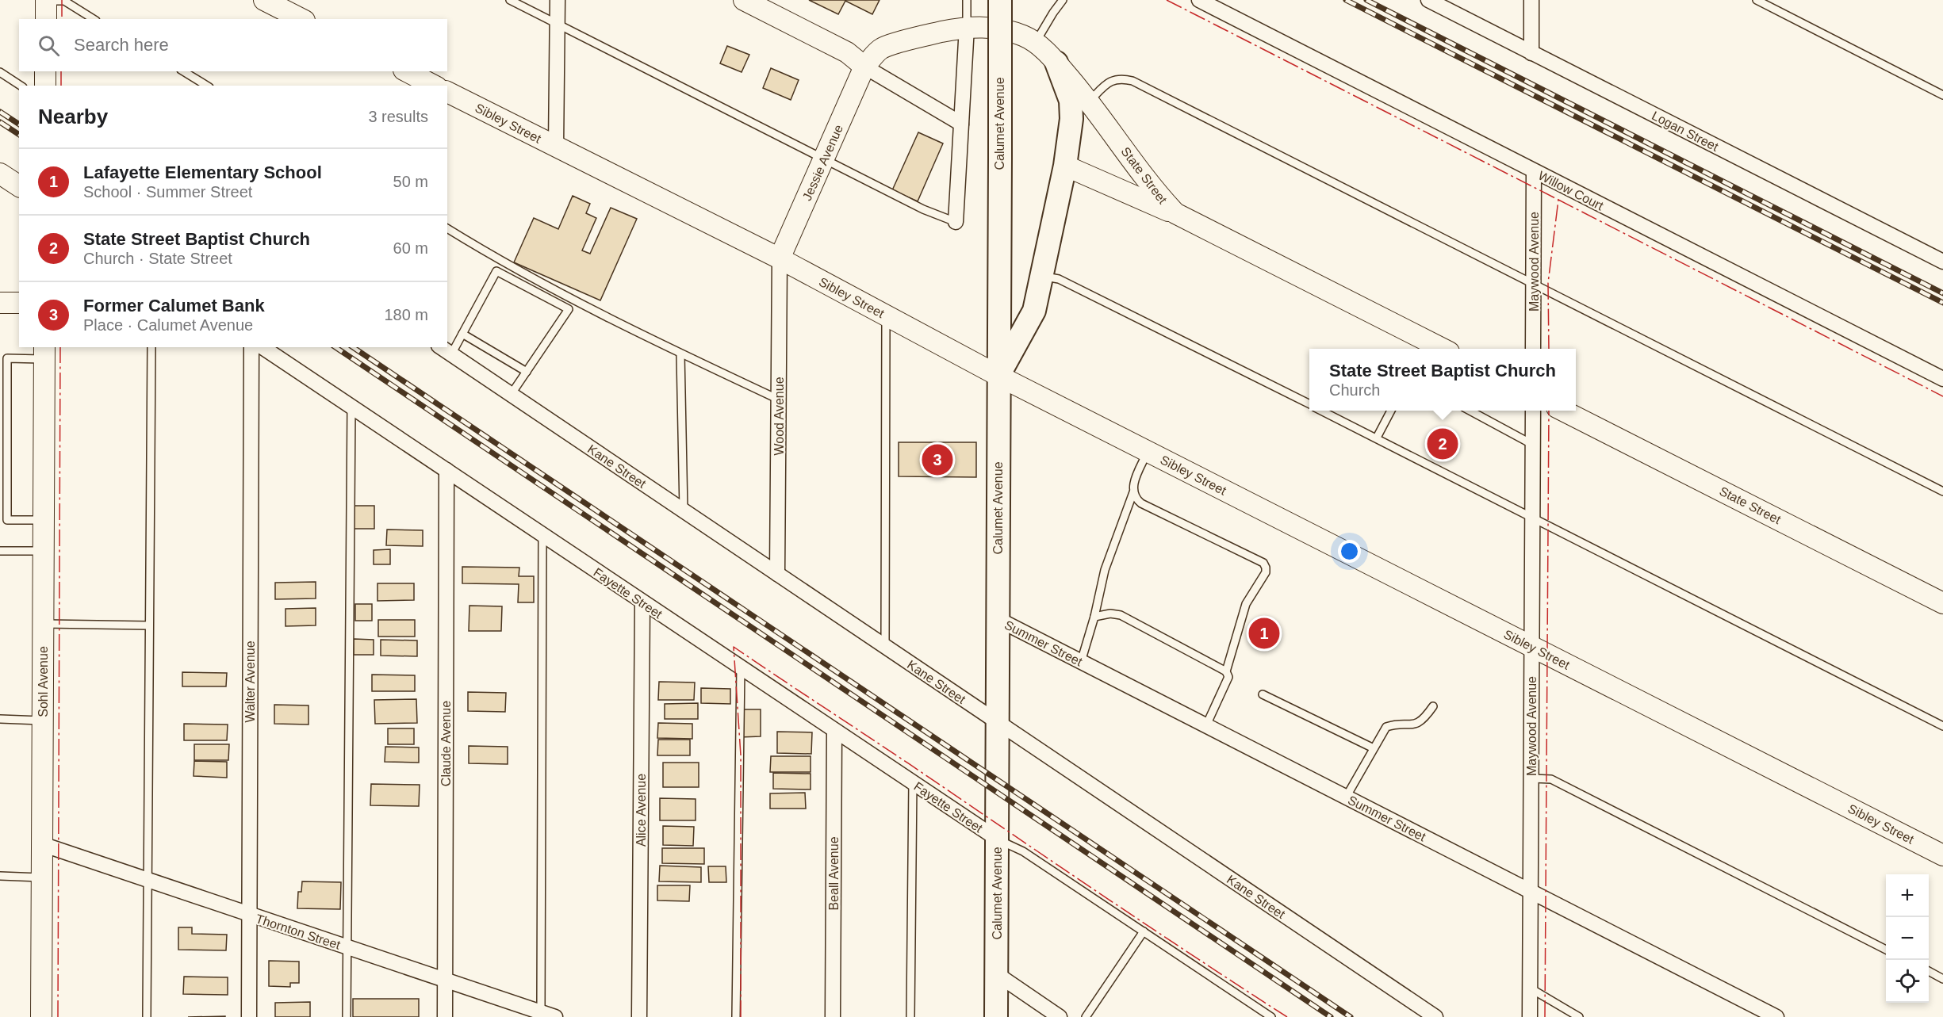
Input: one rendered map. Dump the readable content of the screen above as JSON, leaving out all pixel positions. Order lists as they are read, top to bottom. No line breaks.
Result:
{"streets":{"main road":["Calumet Avenue"],"street":["Sibley Street","Logan Street","Jessie Avenue","State Street","Willow Court","Maywood Avenue","Wood Avenue","Kane Street","Fayette Street","Summer Street","Sohl Avenue","Walter Avenue","Claude Avenue","Alice Avenue","Beall Avenue","Thornton Street"]},"crossings":[["Sibley Street","Calumet Avenue"],["Sibley Street","Jessie Avenue"],["Sibley Street","Maywood Avenue"],["Sibley Street","Wood Avenue"],["Calumet Avenue","Kane Street"],["Calumet Avenue","Fayette Street"],["Calumet Avenue","Summer Street"],["Jessie Avenue","State Street"],["Jessie Avenue","Wood Avenue"],["Willow Court","Maywood Avenue"],["Maywood Avenue","Summer Street"],["Wood Avenue","Kane Street"],["Fayette Street","Claude Avenue"],["Fayette Street","Alice Avenue"],["Fayette Street","Beall Avenue"],["Sohl Avenue","Thornton Street"],["Walter Avenue","Thornton Street"],["Claude Avenue","Thornton Street"]],"page":{"search":"Search here","heading":["Nearby","3 results"],"list":[{"mark":"1","name":"Lafayette Elementary School","note":"School · Summer Street","value":"50 m"},{"mark":"2","name":"State Street Baptist Church","note":"Church · State Street","value":"60 m"},{"mark":"3","name":"Former Calumet Bank","note":"Place · Calumet Avenue","value":"180 m"}],"popup":["State Street Baptist Church","Church"],"pins":["2","3","1"],"map_buttons":["+","−"]}}
